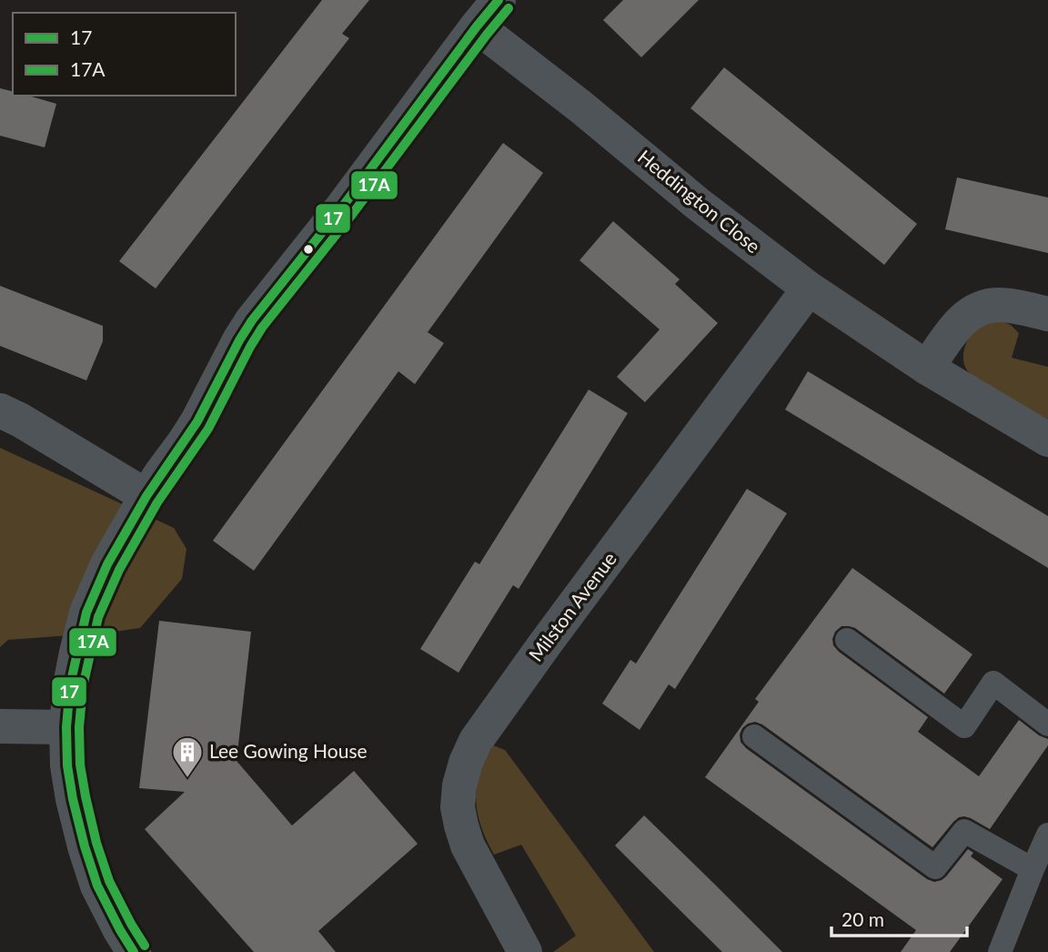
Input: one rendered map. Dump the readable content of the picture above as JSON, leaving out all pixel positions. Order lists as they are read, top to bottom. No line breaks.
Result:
{"streets":{"street":["Heddington Close","Milston Avenue"]},"crossings":[["Heddington Close","Milston Avenue"]],"places":{"building":["Lee Gowing House"]},"lines":["transit line 17","transit line 17A"],"legend":["17","17A"],"scale_bar":"20 m"}
